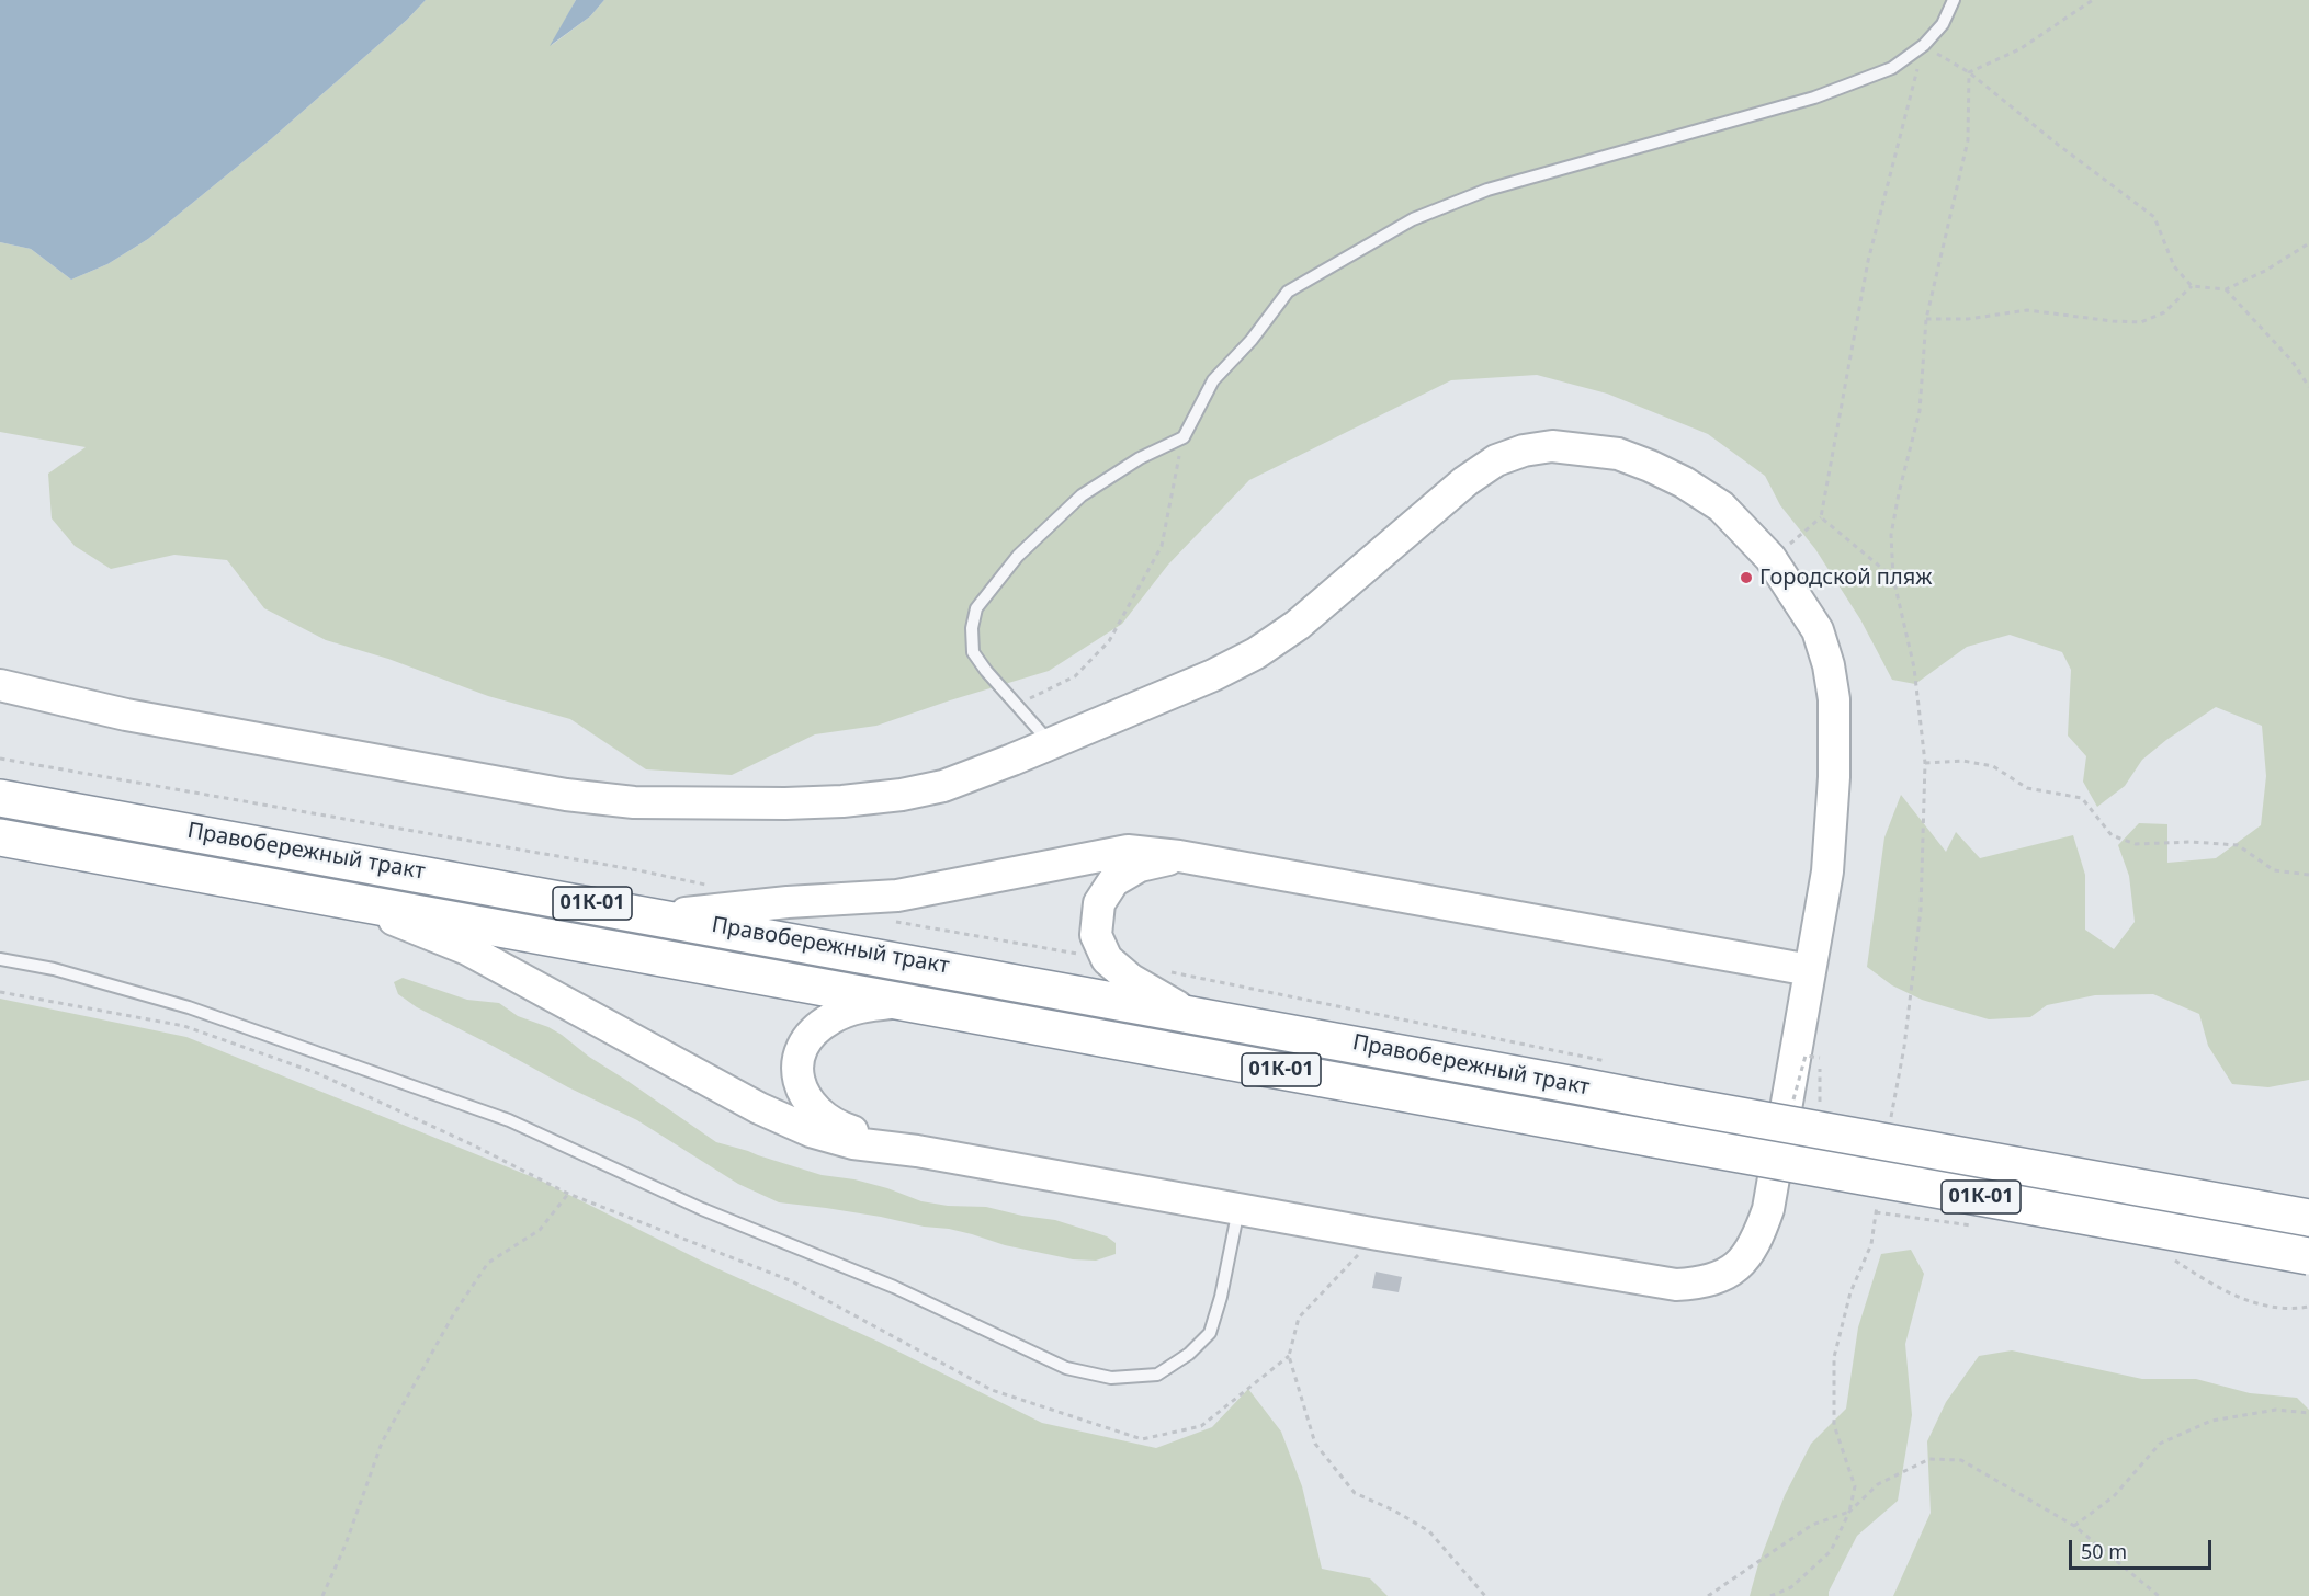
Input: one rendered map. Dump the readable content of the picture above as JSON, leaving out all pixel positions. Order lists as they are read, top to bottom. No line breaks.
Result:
{"streets":{"highway":["Правобережный тракт","01К-01"]},"places":["Городской пляж"],"scale_bar":"50 m"}
